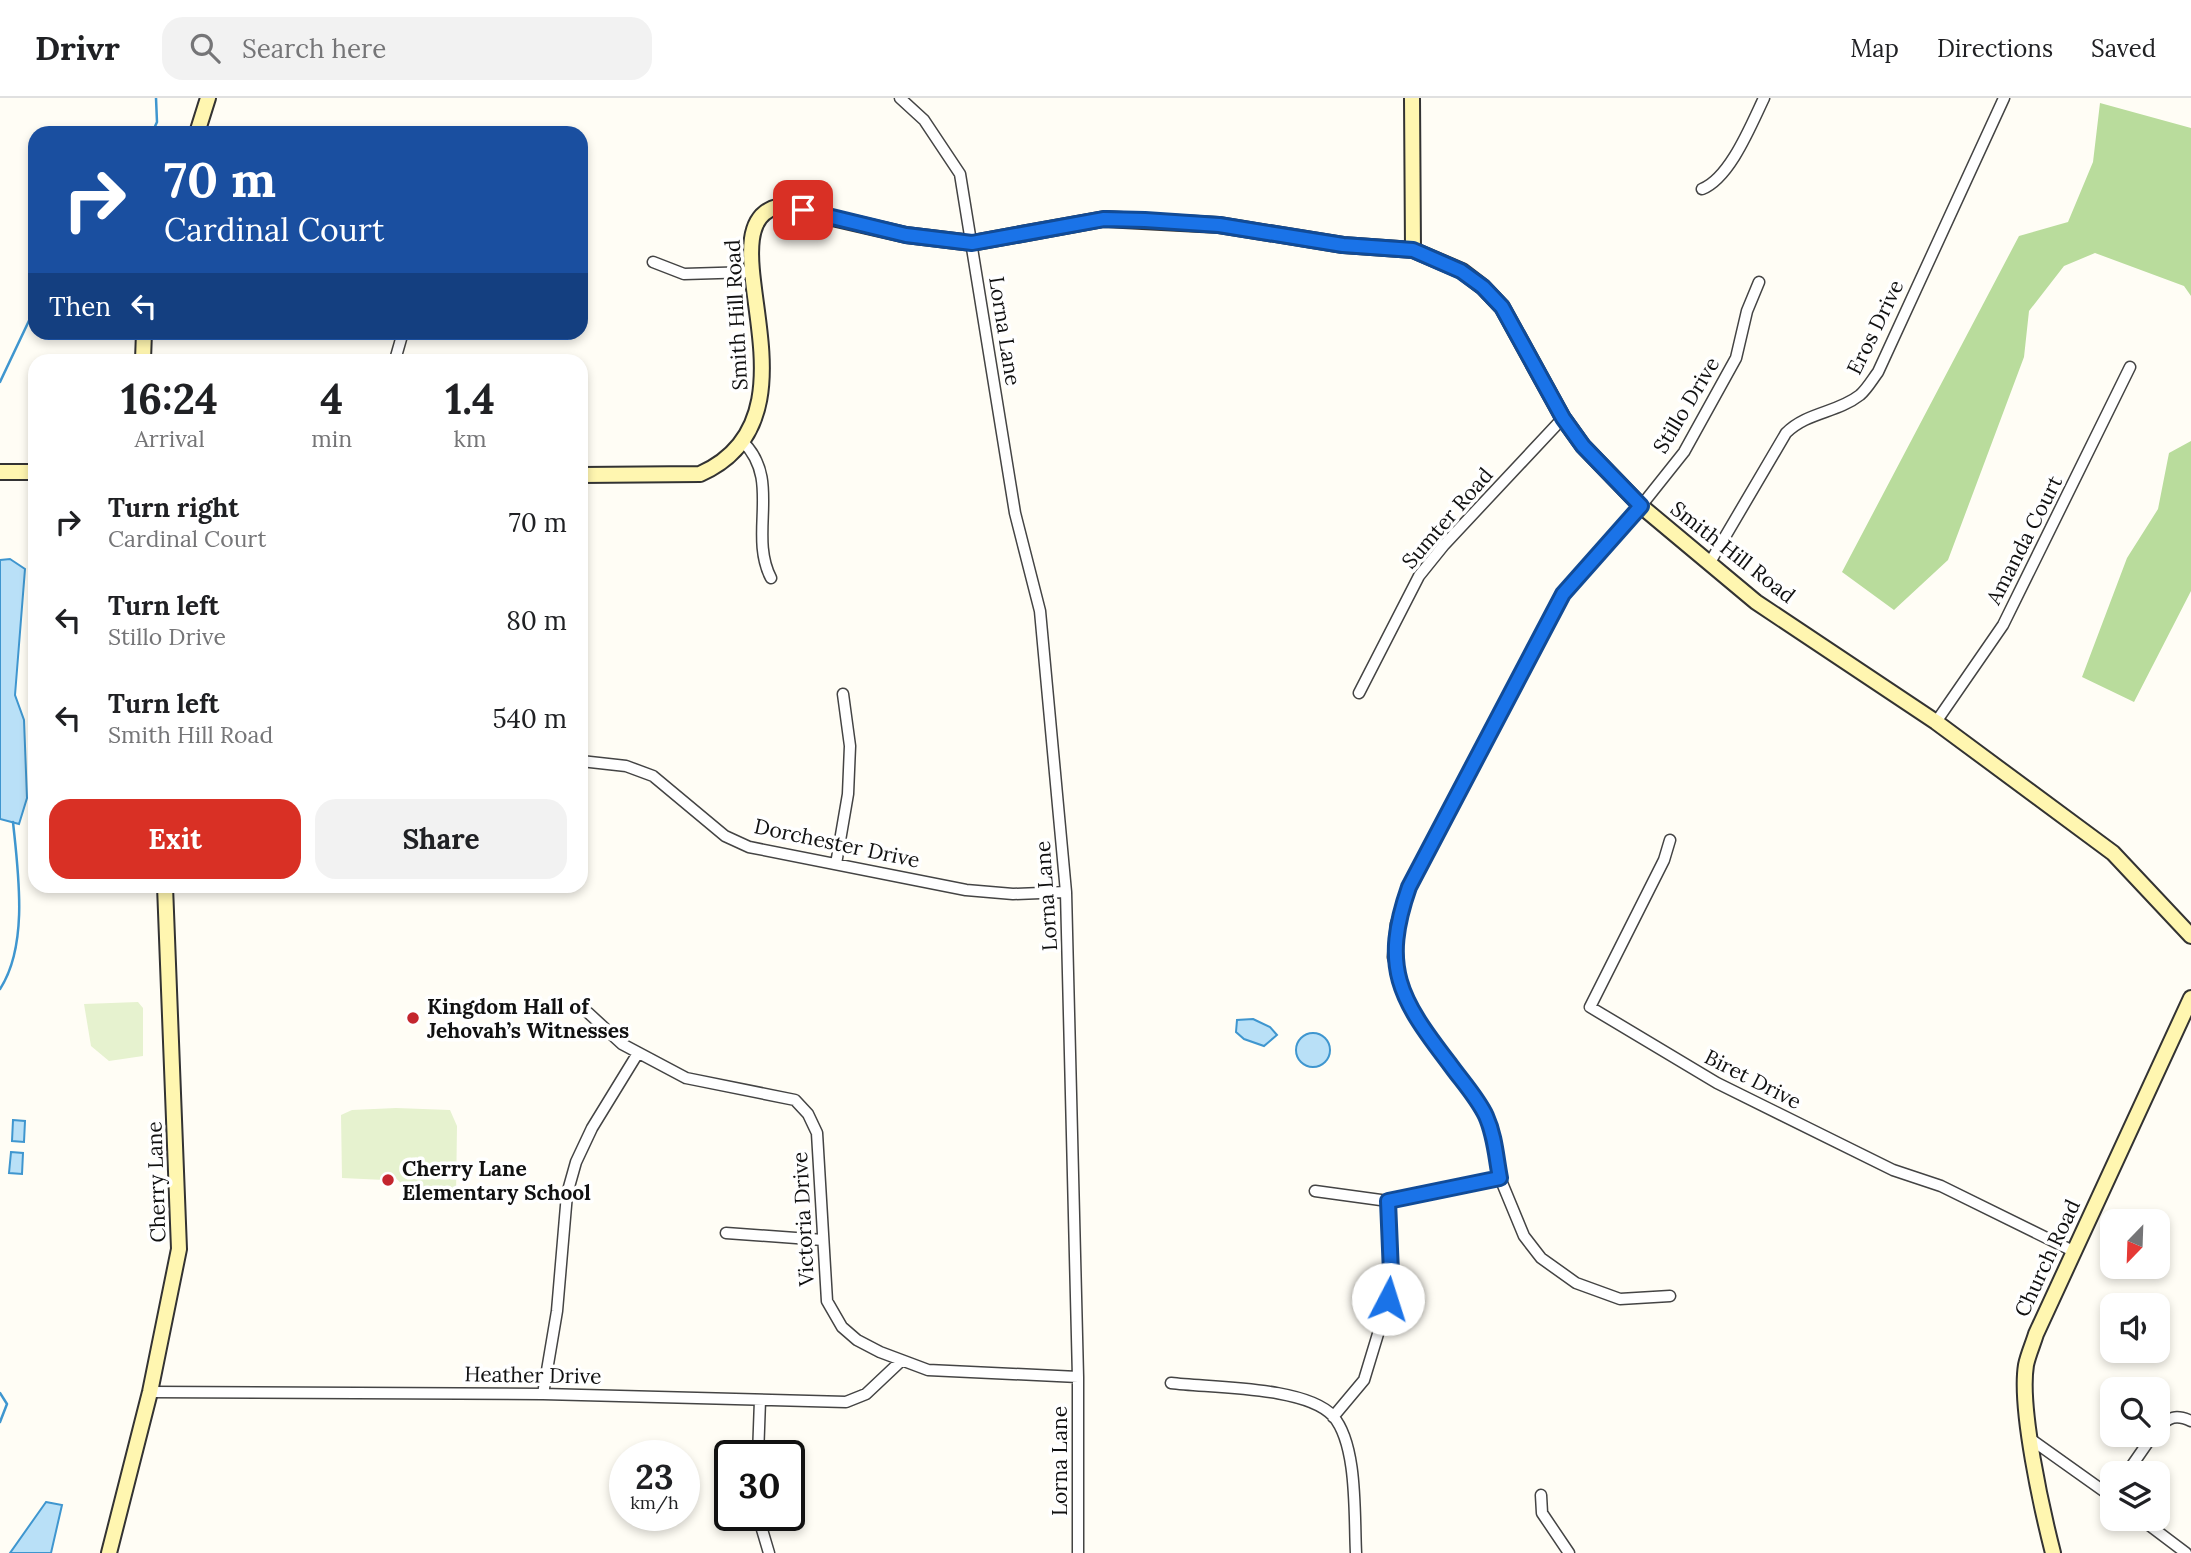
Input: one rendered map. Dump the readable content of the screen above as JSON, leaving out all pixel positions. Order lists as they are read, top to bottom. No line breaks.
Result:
{"streets":{"street":["Smith Hill Road","Eros Drive","Lorna Lane","Stillo Drive","Sumter Road","Amanda Court","Dorchester Drive","Biret Drive","Cherry Lane","Victoria Drive","Church Road","Heather Drive"]},"crossings":[["Smith Hill Road","Eros Drive"],["Smith Hill Road","Lorna Lane"],["Smith Hill Road","Stillo Drive"],["Smith Hill Road","Sumter Road"],["Smith Hill Road","Amanda Court"],["Lorna Lane","Dorchester Drive"],["Lorna Lane","Victoria Drive"],["Biret Drive","Church Road"],["Cherry Lane","Heather Drive"],["Victoria Drive","Heather Drive"]],"places":["Kingdom Hall of Jehovah’s Witnesses","Cherry Lane Elementary School"],"north":"bottom left","page":{"header":"Drivr","search":"Search here","nav":["Map","Directions","Saved"],"turn":["70 m","Cardinal Court"],"then":"Then","eta":["16:24","Arrival","4","min","1.4","km"],"list":[{"name":"Turn right","note":"Cardinal Court","value":"70 m"},{"name":"Turn left","note":"Stillo Drive","value":"80 m"},{"name":"Turn left","note":"Smith Hill Road","value":"540 m"}],"buttons":["Exit","Share"],"speed":"23 km/h","limit":"30"}}
